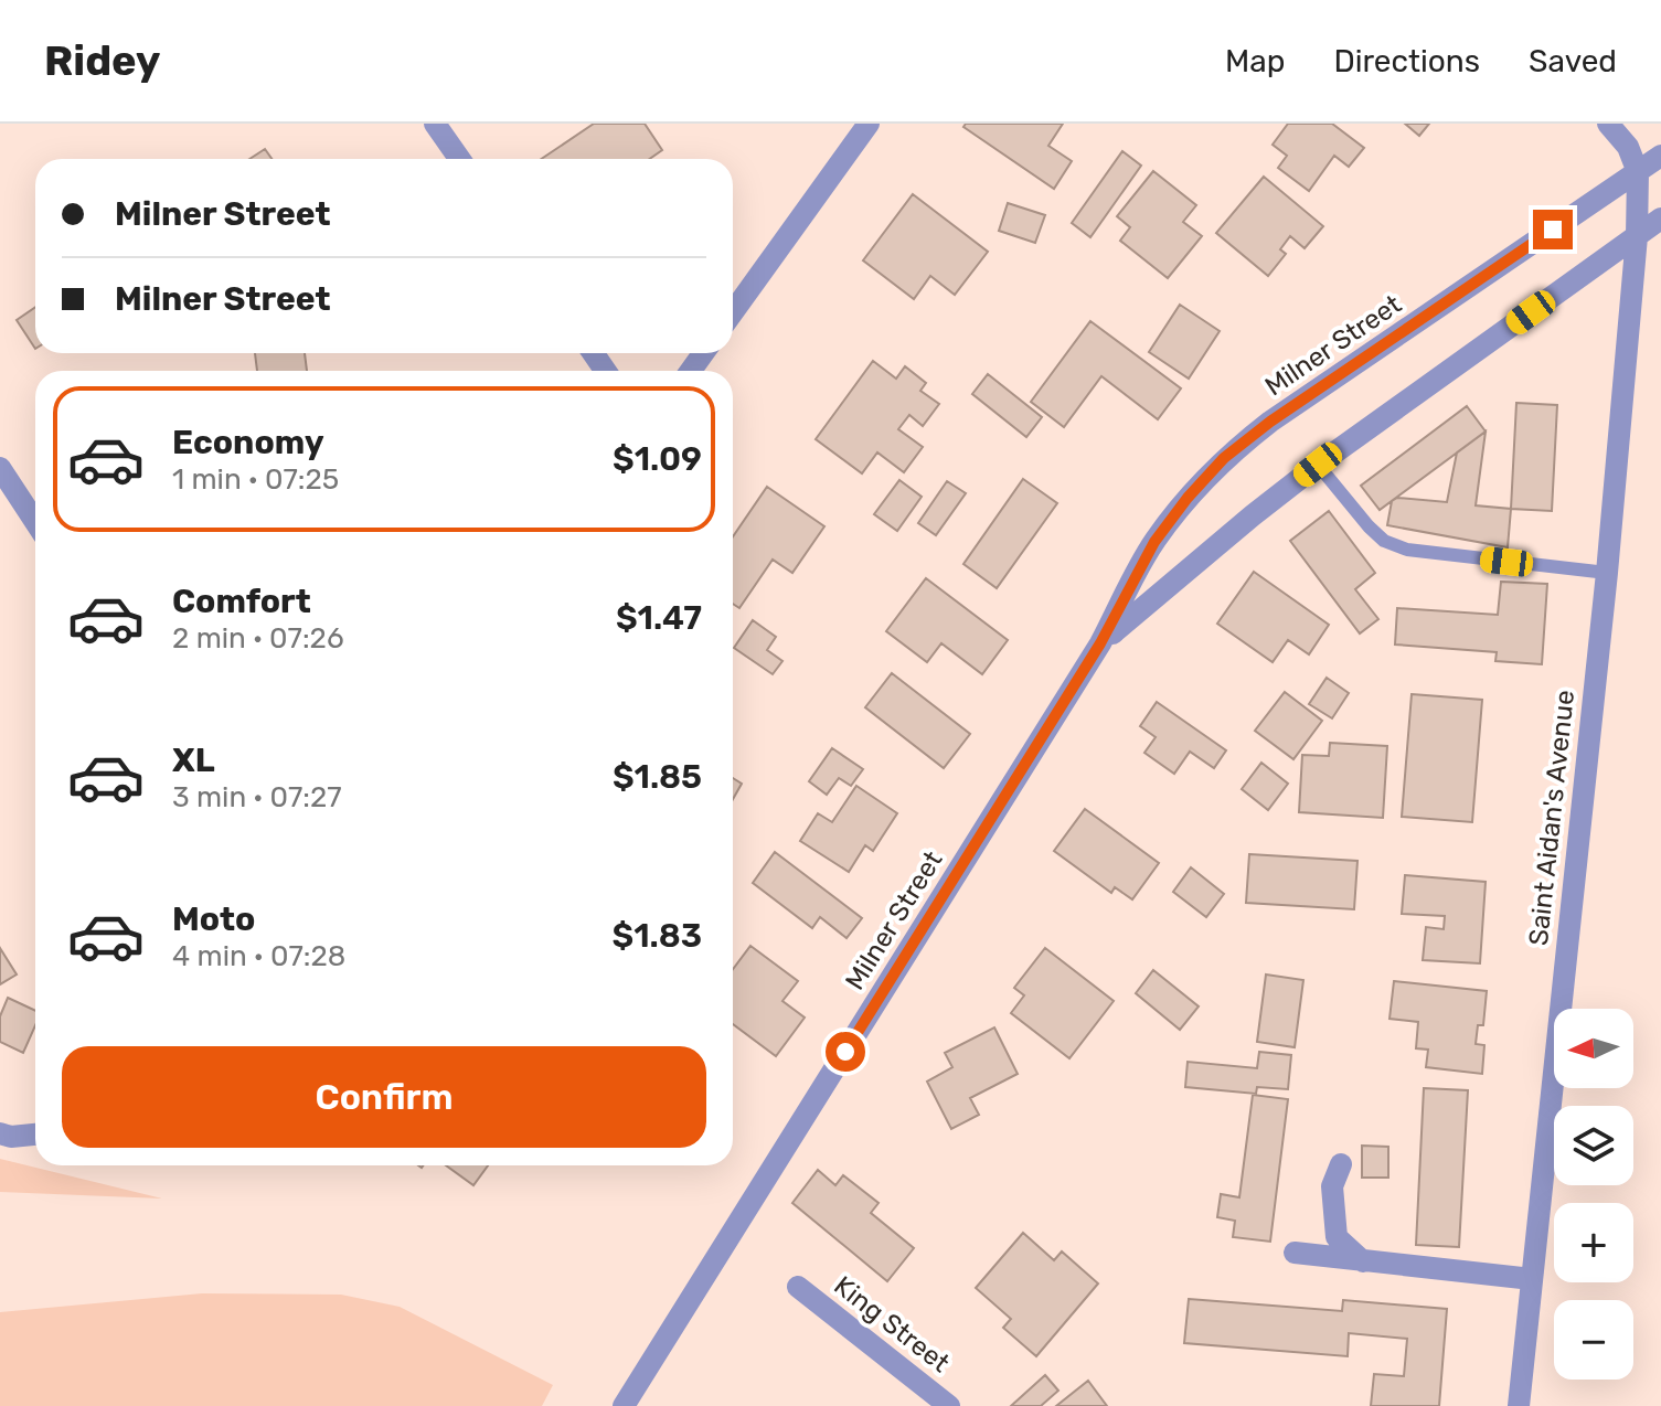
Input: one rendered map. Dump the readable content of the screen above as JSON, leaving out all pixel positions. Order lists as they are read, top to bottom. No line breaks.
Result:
{"streets":{"street":["Milner Street","Saint Aidan's Avenue","King Street"]},"crossings":[["Milner Street","Saint Aidan's Avenue"]],"north":"left","page":{"header":"Ridey","nav":["Map","Directions","Saved"],"banner":["Milner Street","Milner Street"],"list":[{"name":"Economy","note":"1 min · 07:25","value":"$1.09"},{"name":"Comfort","note":"2 min · 07:26","value":"$1.47"},{"name":"XL","note":"3 min · 07:27","value":"$1.85"},{"name":"Moto","note":"4 min · 07:28","value":"$1.83"}],"map_buttons":["+","−"],"buttons":"Confirm"}}
